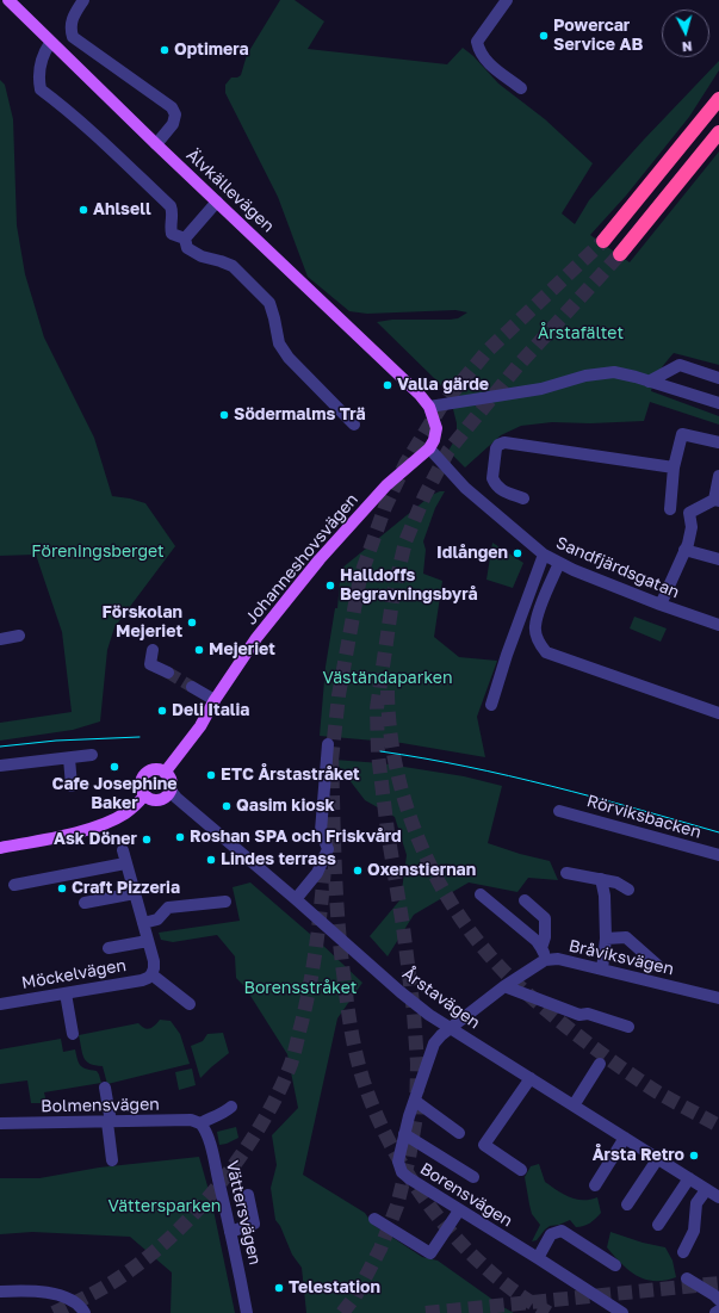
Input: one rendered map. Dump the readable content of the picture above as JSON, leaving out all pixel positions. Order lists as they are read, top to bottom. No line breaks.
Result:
{"streets":{"main road":["Älvkällevägen","Johanneshovsvägen"],"street":["Sandfjärdsgatan","Rörviksbacken","Bråviksvägen","Möckelvägen","Årstavägen","Bolmensvägen","Borensvägen","Vättersvägen"]},"crossings":[["Älvkällevägen","Johanneshovsvägen"],["Älvkällevägen","Sandfjärdsgatan"],["Johanneshovsvägen","Sandfjärdsgatan"],["Johanneshovsvägen","Årstavägen"],["Bråviksvägen","Årstavägen"],["Bråviksvägen","Borensvägen"],["Årstavägen","Borensvägen"],["Bolmensvägen","Vättersvägen"]],"parks":["Årstafältet","Föreningsberget","Väständaparken","Borensstråket","Vättersparken"],"places":["Powercar Service AB","Optimera","Ahlsell","Valla gärde","Södermalms Trä","Idlången","Halldoffs Begravningsbyrå","Förskolan Mejeriet","Mejeriet","Deli Italia","Cafe Josephine Baker","ETC Årstastråket","Qasim kiosk","Roshan SPA och Friskvård","Ask Döner","Lindes terrass","Oxenstiernan","Craft Pizzeria","Årsta Retro","Telestation"],"north":"bottom"}
